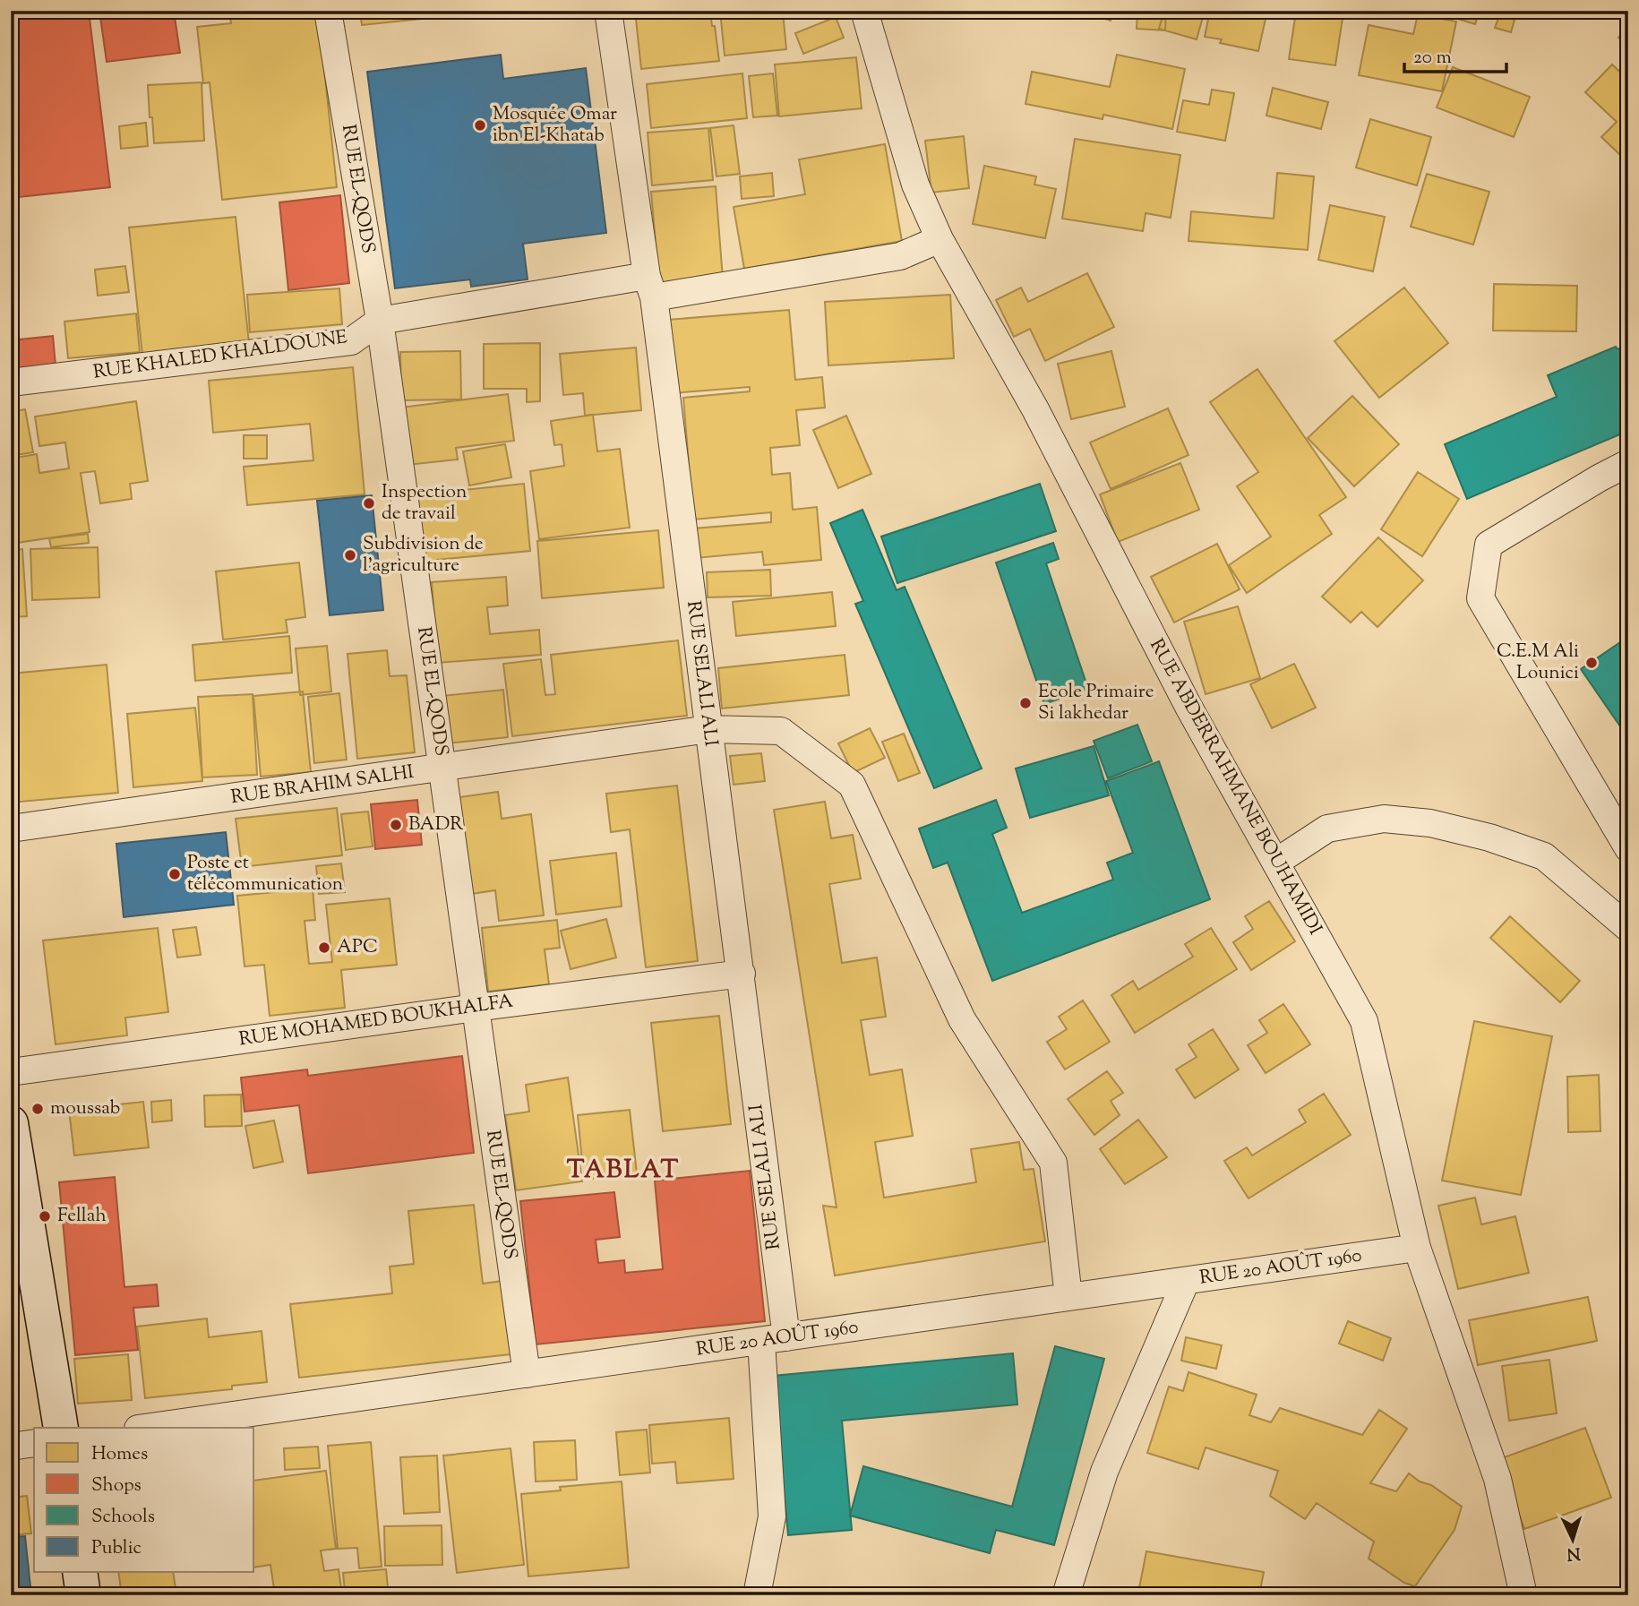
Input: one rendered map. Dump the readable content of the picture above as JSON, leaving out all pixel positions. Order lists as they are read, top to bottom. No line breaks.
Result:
{"streets":{"street":["RUE EL-QODS","RUE KHALED KHALDOUNE","RUE SELALI ALI","RUE BRAHIM SALHI","RUE ABDERRAHMANE BOUHAMIDI","RUE MOHAMED BOUKHALFA","RUE 20 AOÛT 1960"]},"crossings":[["RUE EL-QODS","RUE KHALED KHALDOUNE"],["RUE EL-QODS","RUE BRAHIM SALHI"],["RUE EL-QODS","RUE MOHAMED BOUKHALFA"],["RUE EL-QODS","RUE 20 AOÛT 1960"],["RUE KHALED KHALDOUNE","RUE SELALI ALI"],["RUE KHALED KHALDOUNE","RUE ABDERRAHMANE BOUHAMIDI"],["RUE SELALI ALI","RUE BRAHIM SALHI"],["RUE SELALI ALI","RUE MOHAMED BOUKHALFA"],["RUE SELALI ALI","RUE 20 AOÛT 1960"],["RUE BRAHIM SALHI","RUE 20 AOÛT 1960"],["RUE ABDERRAHMANE BOUHAMIDI","RUE 20 AOÛT 1960"]],"districts":["TABLAT"],"places":["Mosquée Omar ibn El-Khatab","Inspection de travail","Subdivision de l'agriculture","C.E.M Ali Lounici","Ecole Primaire Si lakhedar","BADR","Poste et télécommunication","APC","moussab","Fellah"],"legend":["Homes","Shops","Schools","Public"],"scale_bar":"20 m","north":"bottom"}
